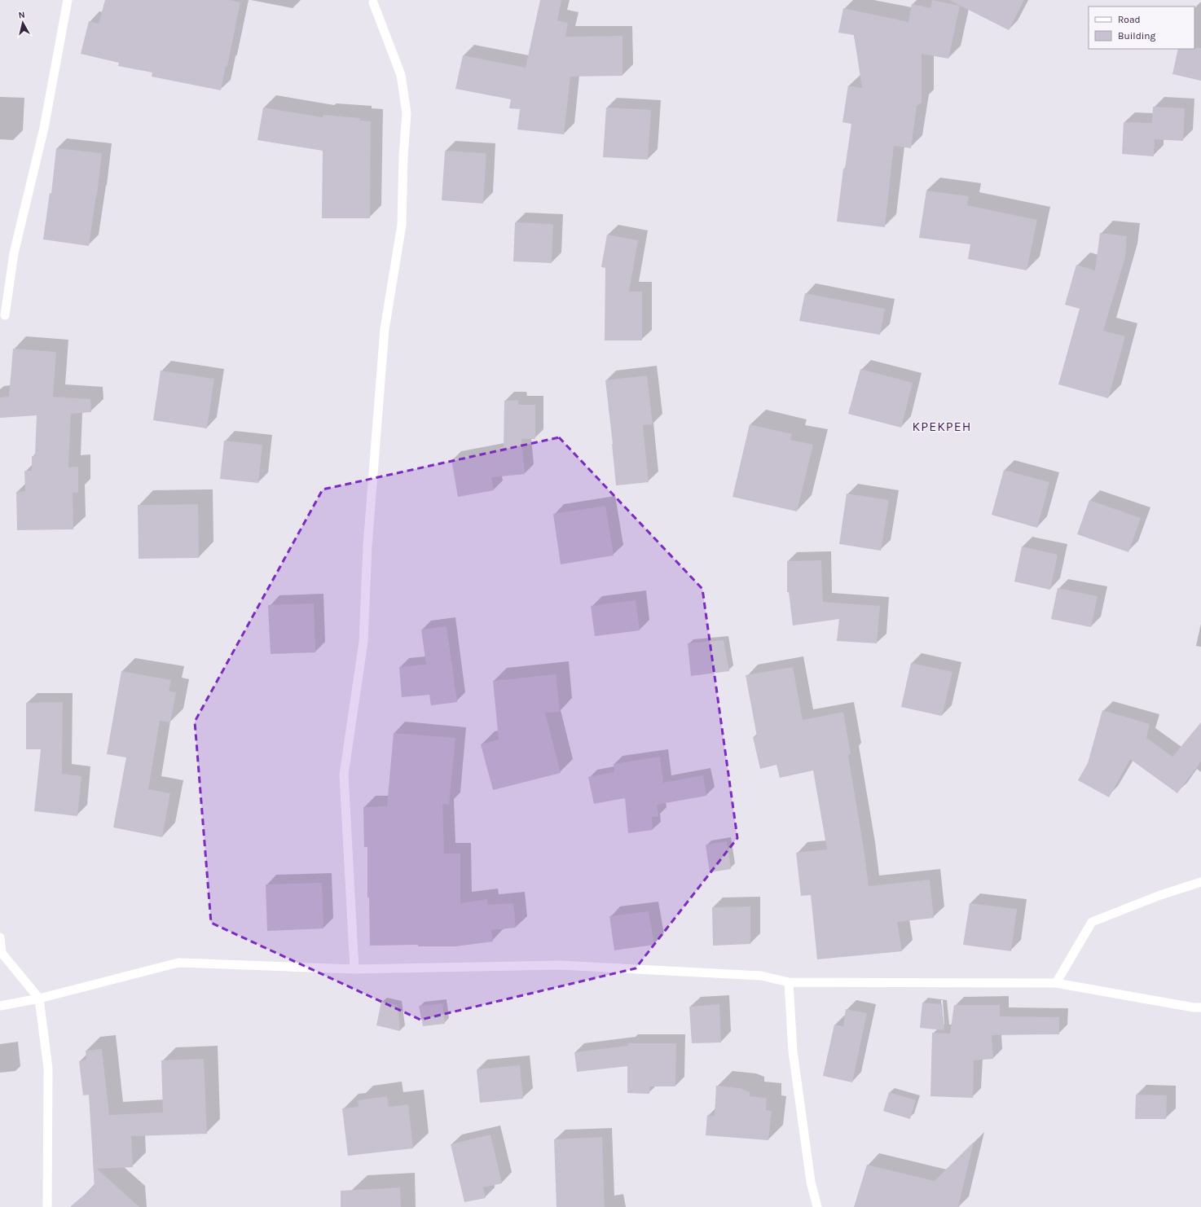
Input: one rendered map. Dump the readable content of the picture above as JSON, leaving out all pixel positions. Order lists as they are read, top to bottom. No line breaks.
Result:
{"districts":["KPEKPEH"],"legend":["Road","Building"],"north":"top"}
